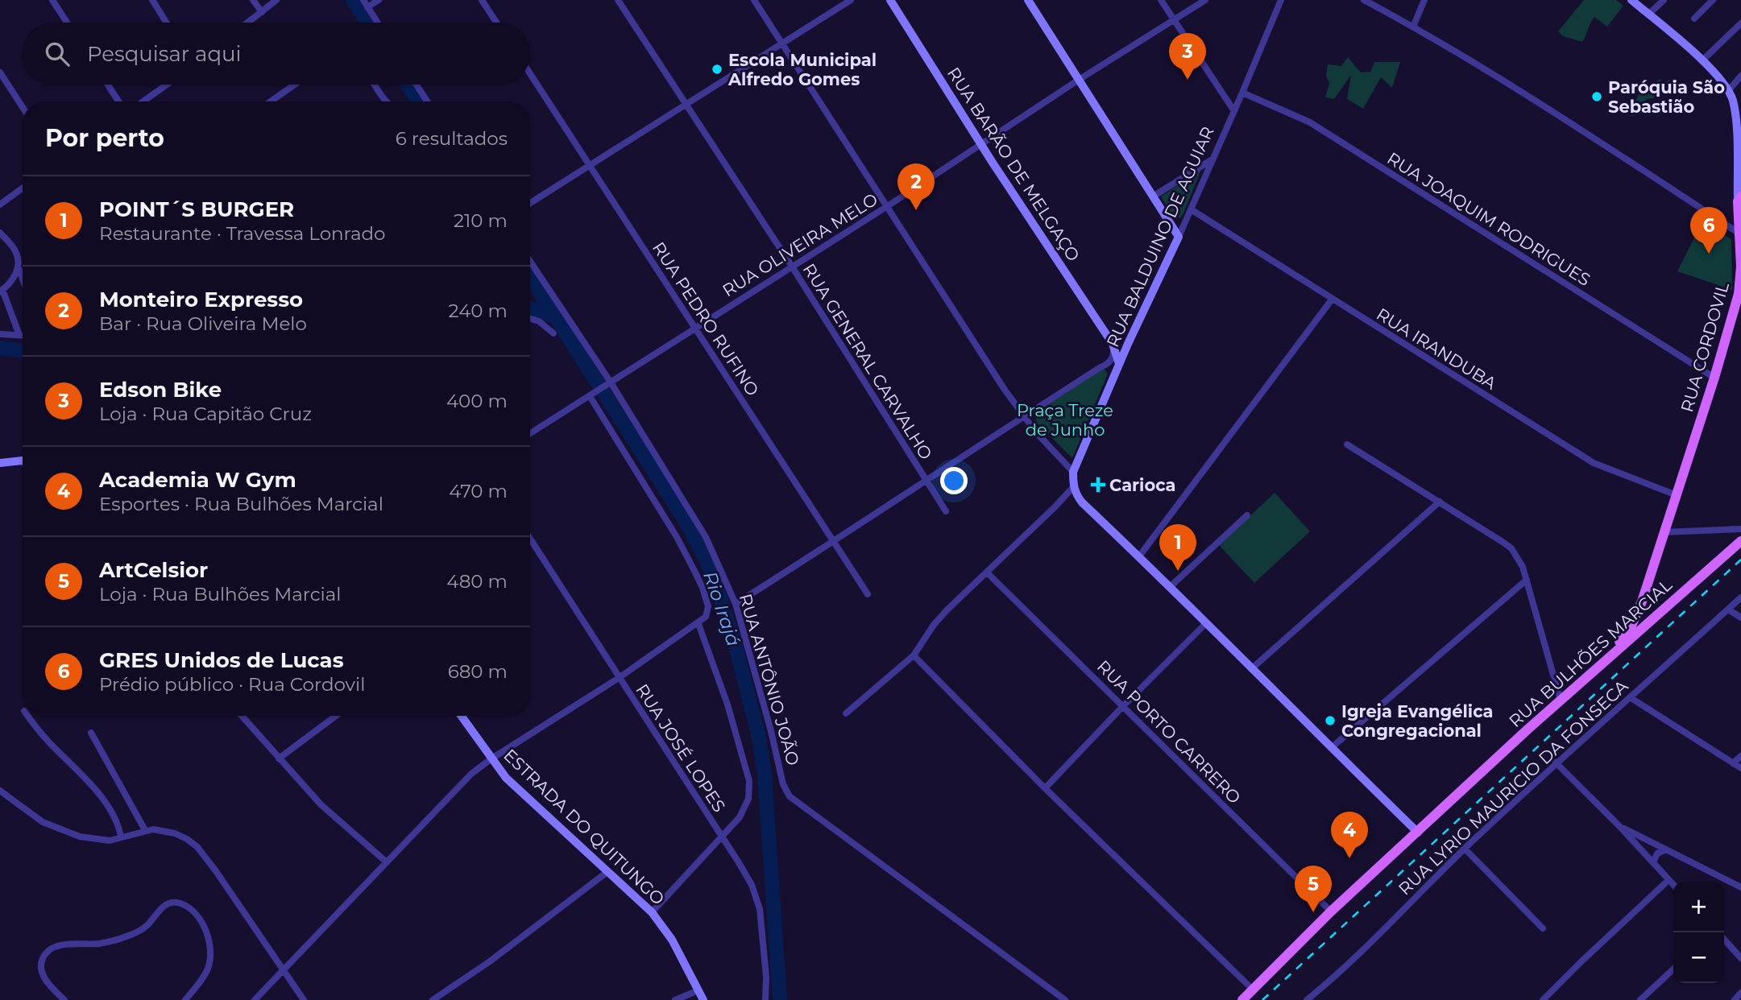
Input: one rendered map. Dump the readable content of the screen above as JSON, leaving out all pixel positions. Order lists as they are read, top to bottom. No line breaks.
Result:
{"streets":{"main road":["RUA CORDOVIL","RUA BULHÕES MARCIAL"],"street":["RUA BARÃO DE MELGAÇO","RUA JOAQUIM RODRIGUES","RUA BALDUINO DE AGUIAR","RUA OLIVEIRA MELO","RUA PEDRO RUFINO","RUA IRANDUBA","RUA GENERAL CARVALHO","RUA ANTÔNIO JOÃO","RUA PORTO CARRERO","RUA JOSÉ LOPES","RUA LYRIO MAURICIO DA FONSECA","ESTRADA DO QUITUNGO"]},"crossings":[["RUA BARÃO DE MELGAÇO","RUA BALDUINO DE AGUIAR"],["RUA BARÃO DE MELGAÇO","RUA OLIVEIRA MELO"],["RUA JOAQUIM RODRIGUES","RUA BALDUINO DE AGUIAR"],["RUA JOAQUIM RODRIGUES","RUA CORDOVIL"],["RUA BALDUINO DE AGUIAR","RUA IRANDUBA"],["RUA OLIVEIRA MELO","RUA PEDRO RUFINO"],["RUA OLIVEIRA MELO","RUA GENERAL CARVALHO"],["RUA OLIVEIRA MELO","RUA ANTÔNIO JOÃO"],["RUA CORDOVIL","RUA IRANDUBA"],["RUA CORDOVIL","RUA BULHÕES MARCIAL"],["RUA BULHÕES MARCIAL","RUA PORTO CARRERO"]],"water":["Rio Irajá"],"parks":["Praça Treze de Junho"],"places":{"other":["Escola Municipal Alfredo Gomes","Paróquia São Sebastião","Igreja Evangélica Congregacional"],"health":["Carioca"]},"page":{"search":"Pesquisar aqui","pins":["3","2","6","1","4","5"],"heading":["Por perto","6 resultados"],"list":[{"mark":"1","name":"POINT´S BURGER","note":"Restaurante · Travessa Lonrado","value":"210 m"},{"mark":"2","name":"Monteiro Expresso","note":"Bar · Rua Oliveira Melo","value":"240 m"},{"mark":"3","name":"Edson Bike","note":"Loja · Rua Capitão Cruz","value":"400 m"},{"mark":"4","name":"Academia W Gym","note":"Esportes · Rua Bulhões Marcial","value":"470 m"},{"mark":"5","name":"ArtCelsior","note":"Loja · Rua Bulhões Marcial","value":"480 m"},{"mark":"6","name":"GRES Unidos de Lucas","note":"Prédio público · Rua Cordovil","value":"680 m"}],"map_buttons":["+","−"]}}
